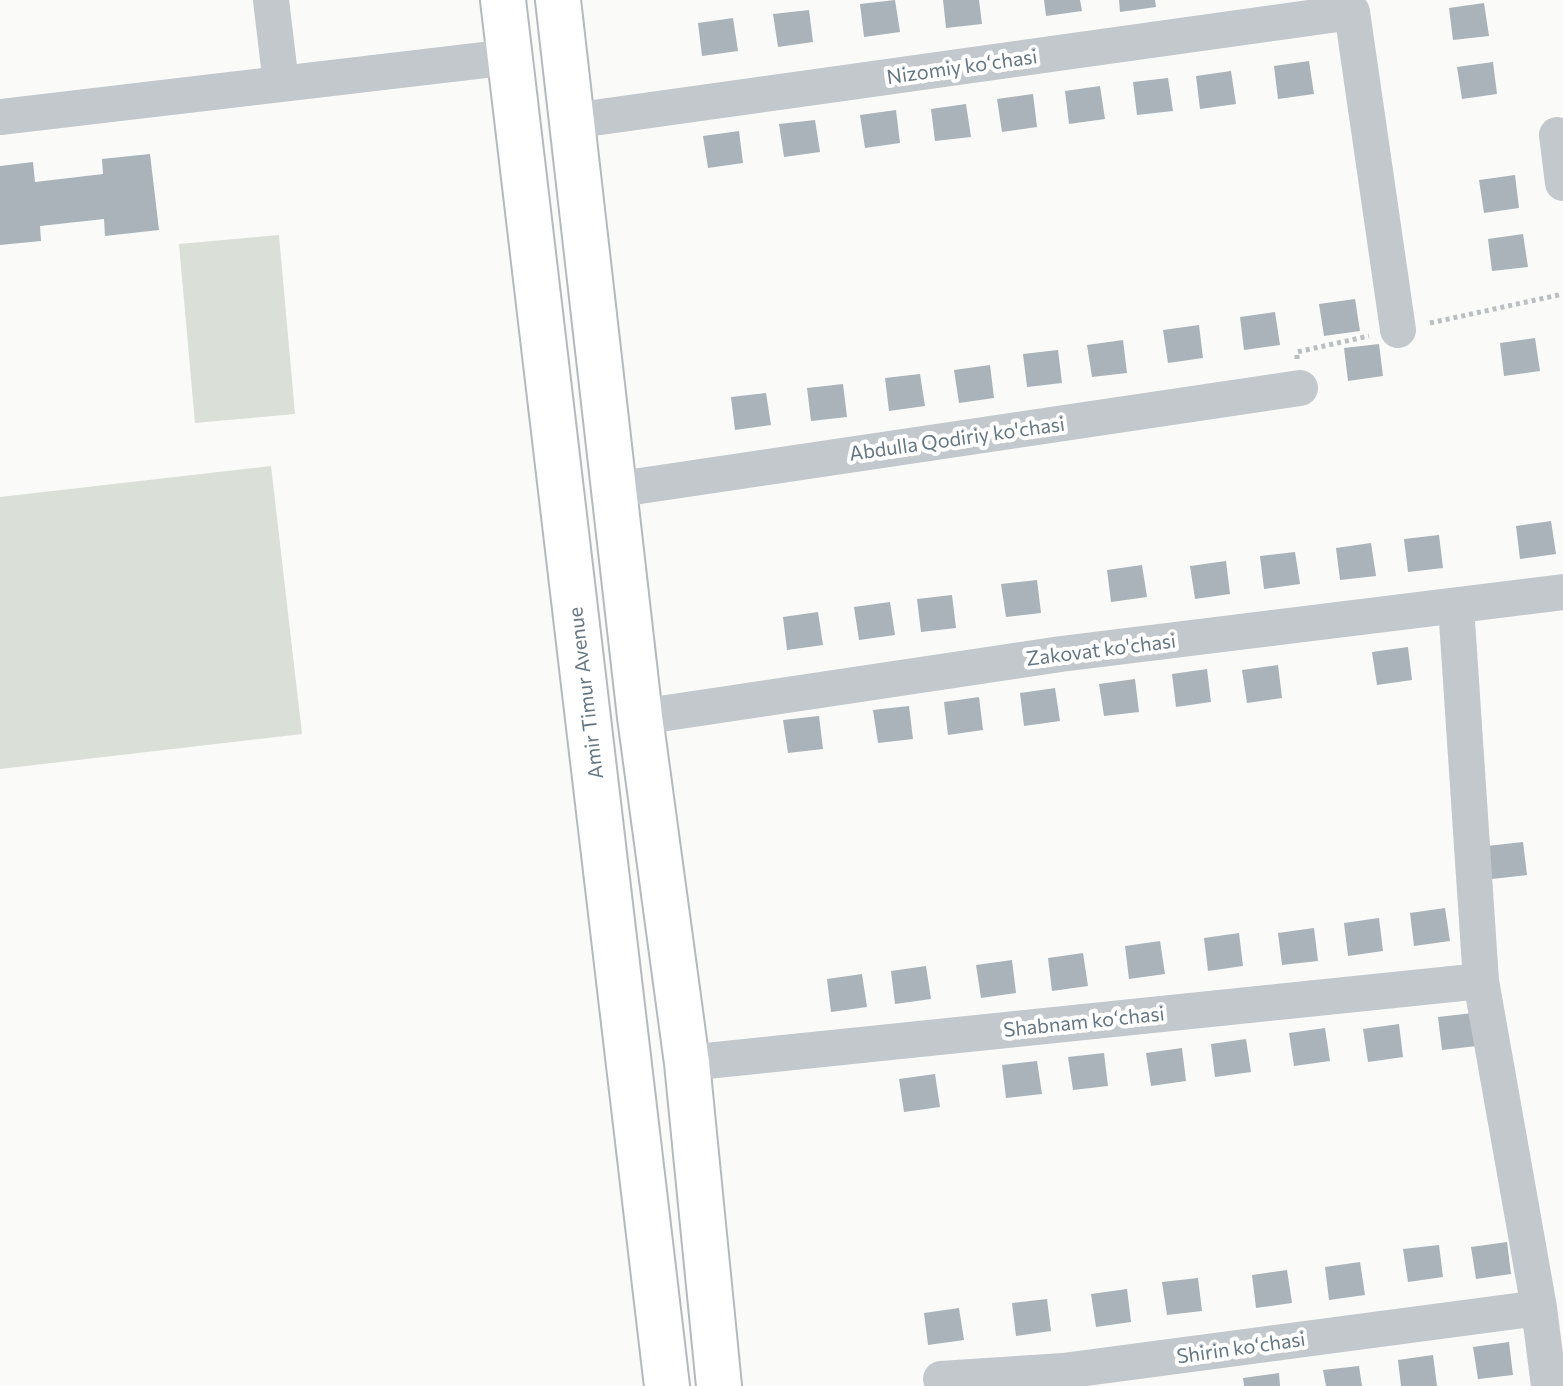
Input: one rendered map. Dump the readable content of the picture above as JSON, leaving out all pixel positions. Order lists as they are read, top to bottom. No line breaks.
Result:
{"streets":{"highway":["Amir Timur Avenue"],"street":["Nizomiy koʻchasi","Abdulla Qodiriy ko'chasi","Zakovat ko'chasi","Shabnam koʻchasi","Shirin koʻchasi"]}}
